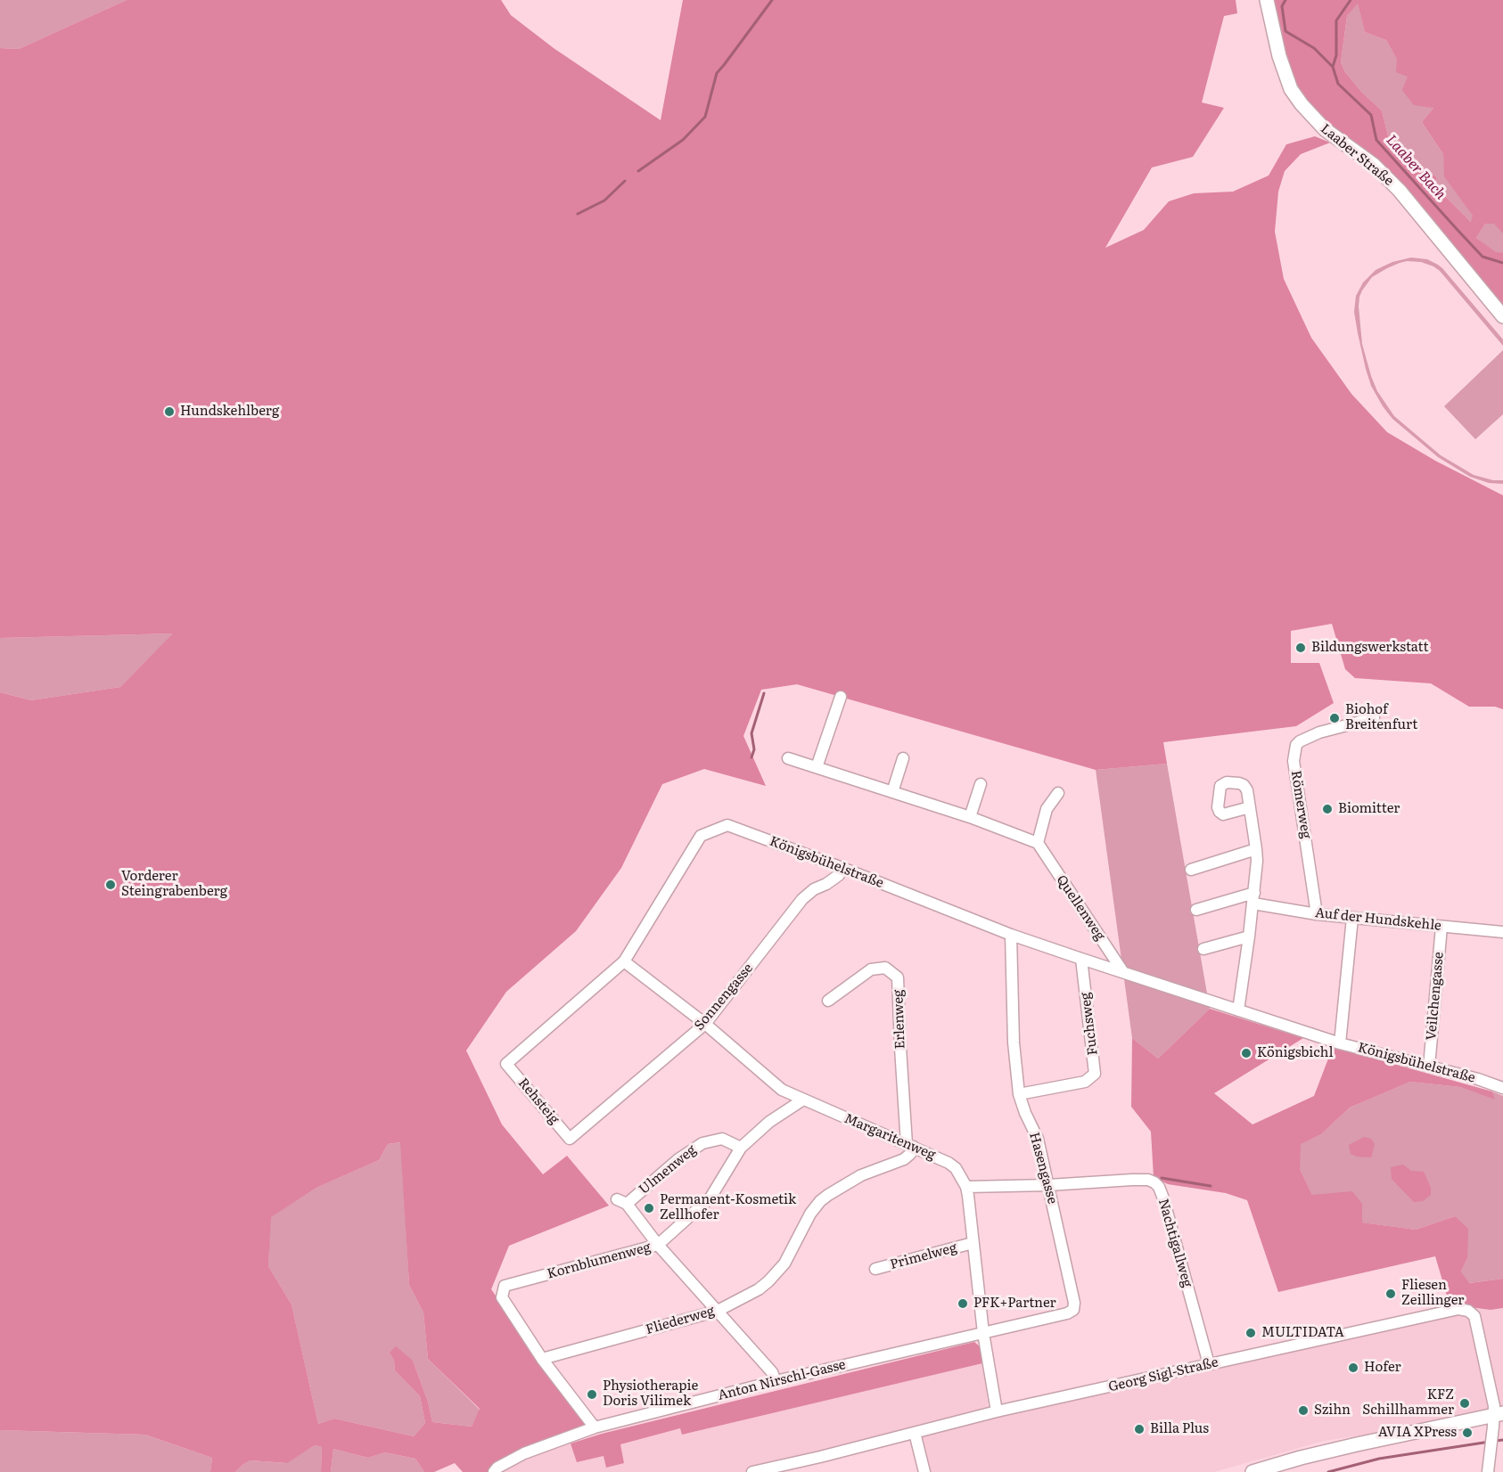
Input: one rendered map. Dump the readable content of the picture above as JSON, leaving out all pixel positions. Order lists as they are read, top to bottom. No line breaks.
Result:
{"streets":{"main road":["Laaber Straße"],"street":["Römerweg","Königsbühelstraße","Quellenweg","Auf der Hundskehle","Veilchengasse","Sonnengasse","Erlenweg","Fuchsweg","Rehsteig","Margaritenweg","Hasengasse","Ulmenweg","Nachtigallweg","Primelweg","Kornblumenweg","Fliederweg","Georg Sigl-Straße","Anton Nirschl-Gasse"]},"crossings":[["Römerweg","Auf der Hundskehle"],["Königsbühelstraße","Quellenweg"],["Königsbühelstraße","Veilchengasse"],["Königsbühelstraße","Sonnengasse"],["Königsbühelstraße","Fuchsweg"],["Königsbühelstraße","Rehsteig"],["Königsbühelstraße","Margaritenweg"],["Königsbühelstraße","Hasengasse"],["Auf der Hundskehle","Veilchengasse"],["Sonnengasse","Rehsteig"],["Sonnengasse","Margaritenweg"],["Erlenweg","Margaritenweg"],["Erlenweg","Fliederweg"],["Fuchsweg","Hasengasse"],["Margaritenweg","Hasengasse"],["Margaritenweg","Nachtigallweg"],["Margaritenweg","Primelweg"],["Margaritenweg","Kornblumenweg"],["Margaritenweg","Fliederweg"],["Margaritenweg","Georg Sigl-Straße"],["Margaritenweg","Anton Nirschl-Gasse"],["Hasengasse","Nachtigallweg"],["Hasengasse","Anton Nirschl-Gasse"],["Ulmenweg","Kornblumenweg"],["Nachtigallweg","Georg Sigl-Straße"],["Kornblumenweg","Fliederweg"],["Kornblumenweg","Anton Nirschl-Gasse"]],"water":["Laaber Bach"],"places":["Hundskehlberg","Bildungswerkstatt","Biohof Breitenfurt","Biomitter","Vorderer Steingrabenberg","Königsbichl","Permanent-Kosmetik Zellhofer","Fliesen Zeillinger","PFK+Partner","MULTIDATA","Hofer","Physiotherapie Doris Vilimek","KFZ Schillhammer","Szihn","Billa Plus","AVIA XPress"]}
